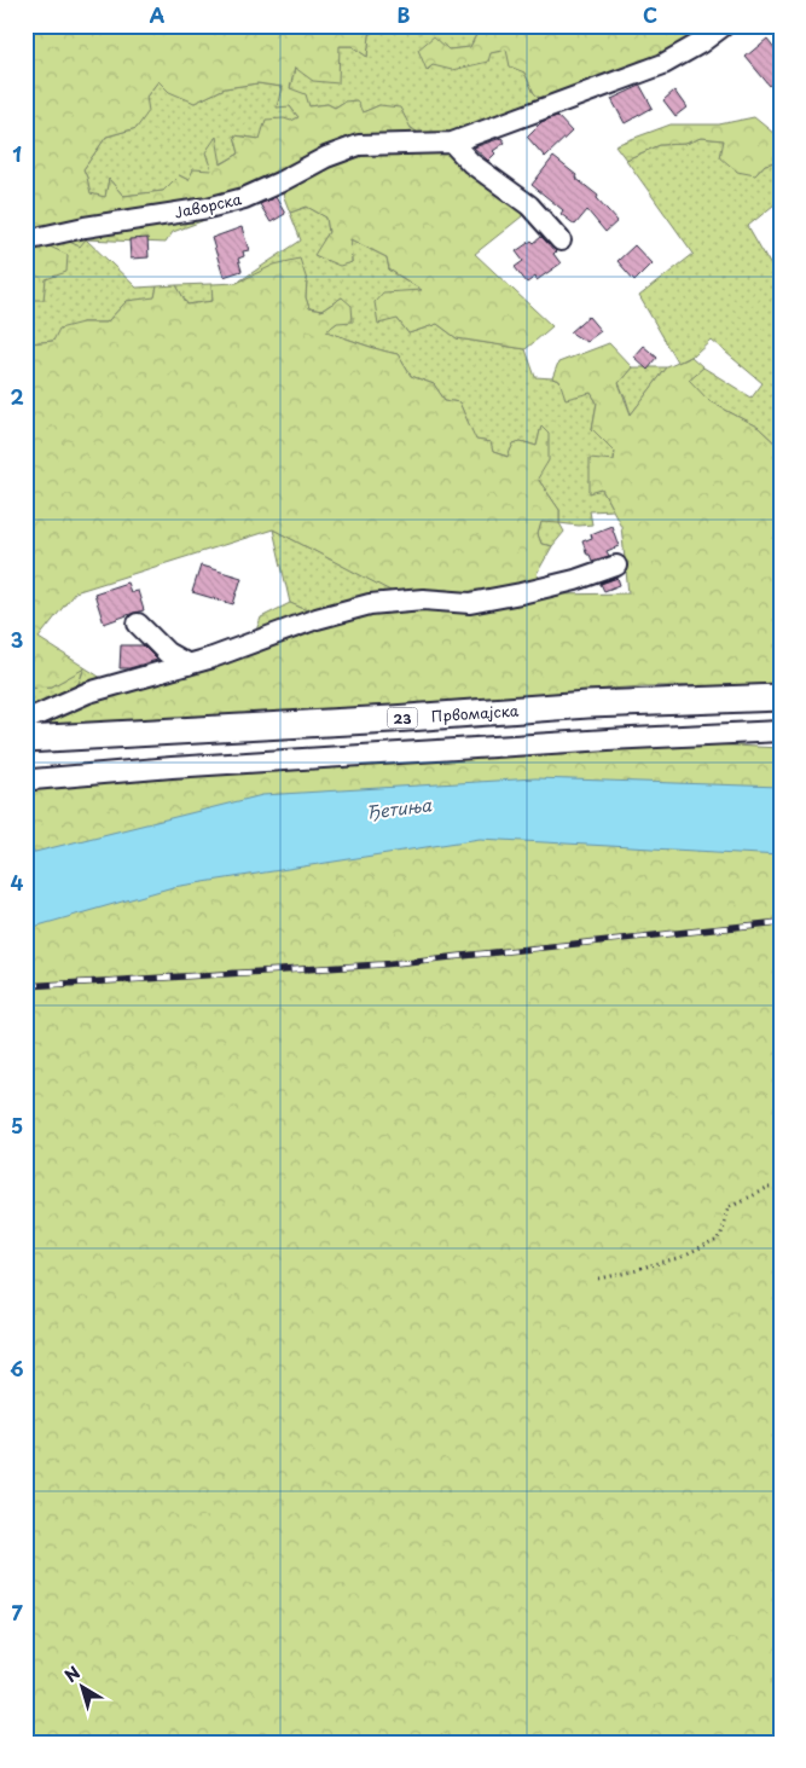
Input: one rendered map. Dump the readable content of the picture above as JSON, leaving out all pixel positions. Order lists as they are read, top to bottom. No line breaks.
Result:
{"streets":{"main road":["Првомајска","23"],"street":["Јаворска"]},"water":["Ђетиња"],"north":"top left","grid":{"columns":["A","B","C"],"rows":["1","2","3","4","5","6","7"]}}
